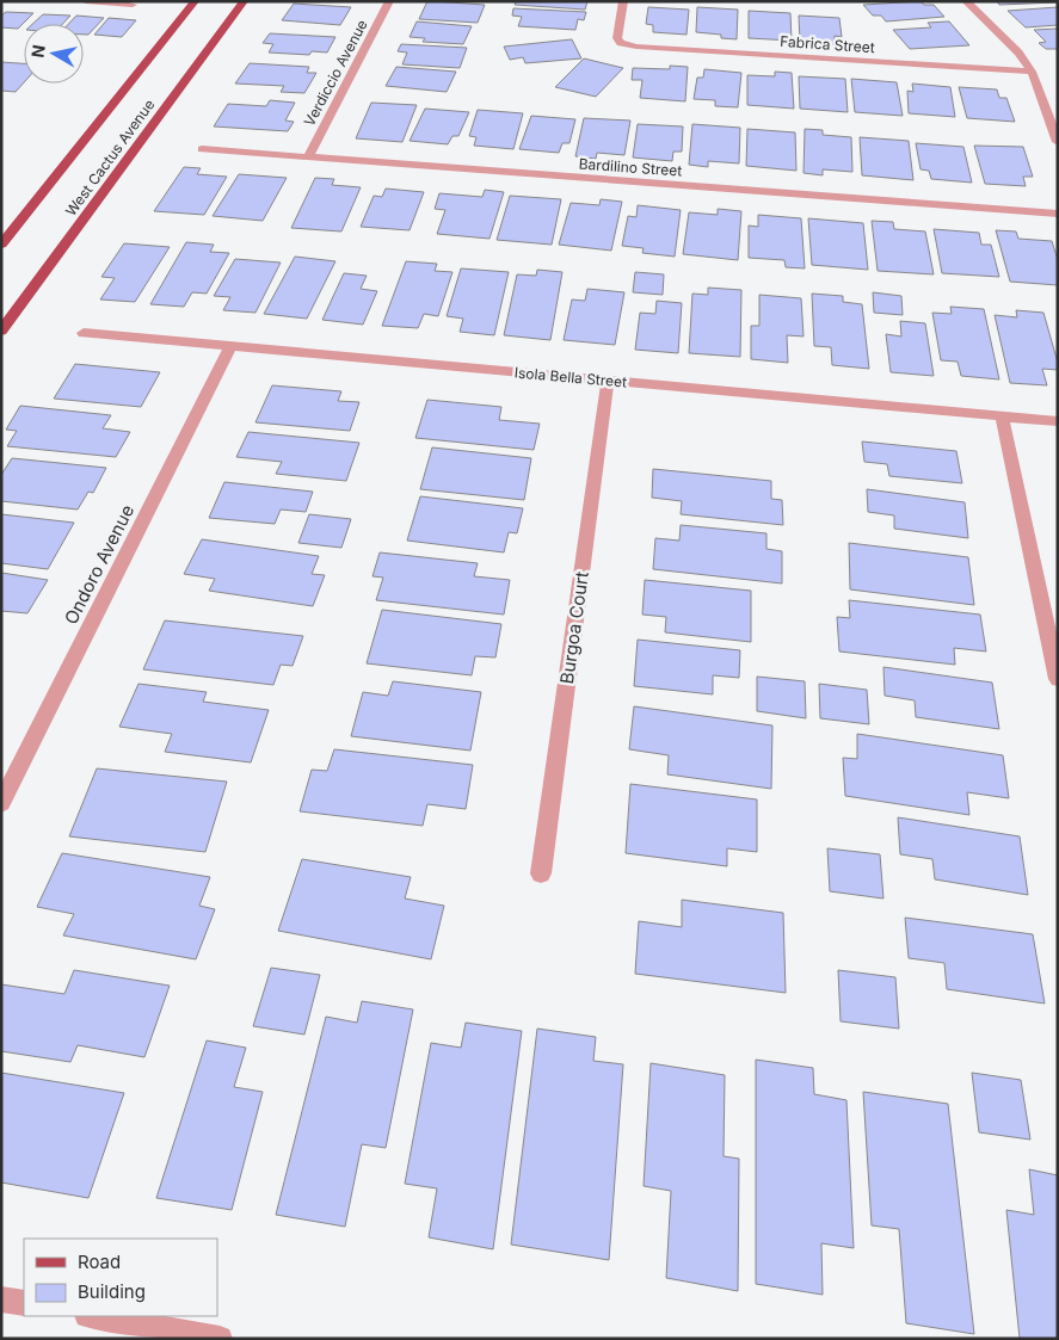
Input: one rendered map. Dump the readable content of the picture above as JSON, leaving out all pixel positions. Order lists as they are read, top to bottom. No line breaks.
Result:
{"streets":{"main road":["West Cactus Avenue"],"street":["Fabrica Street","Verdiccio Avenue","Bardilino Street","Isola Bella Street","Ondoro Avenue","Burgoa Court"]},"crossings":[["Verdiccio Avenue","Bardilino Street"],["Isola Bella Street","Ondoro Avenue"],["Isola Bella Street","Burgoa Court"]],"legend":["Road","Building"],"north":"left"}
